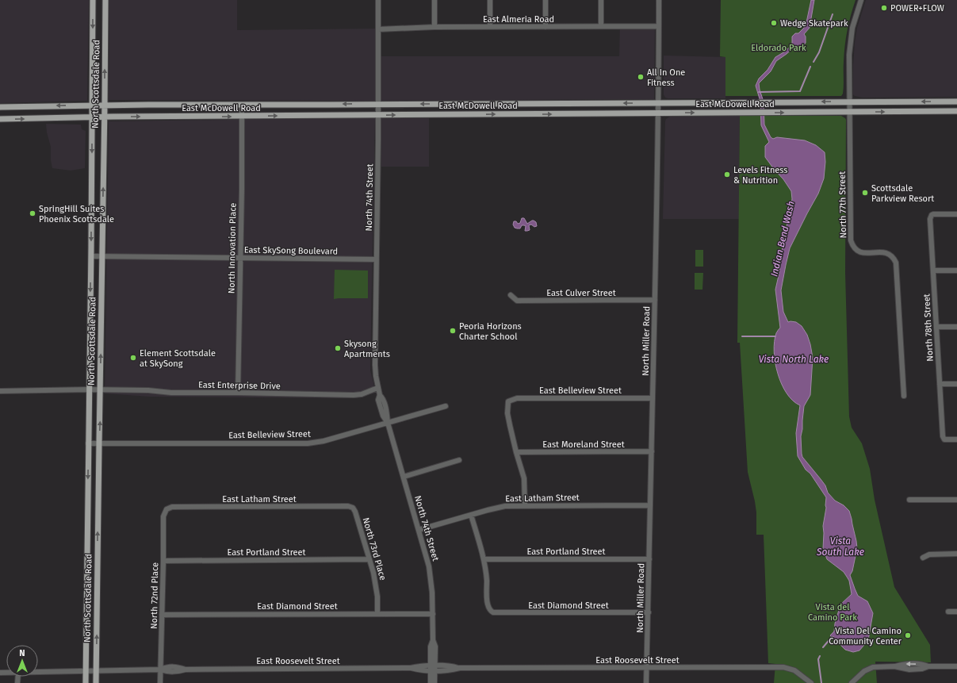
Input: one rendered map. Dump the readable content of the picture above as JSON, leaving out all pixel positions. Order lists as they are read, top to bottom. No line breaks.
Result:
{"streets":{"main road":["North Scottsdale Road","East McDowell Road"],"street":["East Almeria Road","North 74th Street","North 77th Street","North Innovation Place","East SkySong Boulevard","East Culver Street","North 78th Street","North Miller Road","East Enterprise Drive","East Belleview Street","East Moreland Street","East Latham Street","North 73rd Place","East Portland Street","North 72nd Place","East Diamond Street","East Roosevelt Street"]},"crossings":[["East Almeria Road","North 74th Street"],["East Almeria Road","North Miller Road"],["North Scottsdale Road","East McDowell Road"],["North Scottsdale Road","East SkySong Boulevard"],["North Scottsdale Road","East Enterprise Drive"],["North Scottsdale Road","East Belleview Street"],["North Scottsdale Road","East Roosevelt Street"],["East McDowell Road","North 74th Street"],["East McDowell Road","North 77th Street"],["East McDowell Road","North Innovation Place"],["East McDowell Road","North Miller Road"],["North 74th Street","East SkySong Boulevard"],["North 74th Street","East Enterprise Drive"],["North 74th Street","East Belleview Street"],["North 74th Street","East Latham Street"],["North 74th Street","East Diamond Street"],["North 74th Street","East Roosevelt Street"],["North Innovation Place","East SkySong Boulevard"],["North Innovation Place","East Enterprise Drive"],["East Culver Street","North Miller Road"],["North Miller Road","East Belleview Street"],["North Miller Road","East Moreland Street"],["North Miller Road","East Latham Street"],["North Miller Road","East Portland Street"],["North Miller Road","East Diamond Street"],["North Miller Road","East Roosevelt Street"],["East Belleview Street","East Moreland Street"],["East Latham Street","North 73rd Place"],["East Latham Street","North 72nd Place"],["North 73rd Place","East Portland Street"],["North 73rd Place","East Diamond Street"],["East Portland Street","North 72nd Place"],["East Portland Street","East Diamond Street"],["North 72nd Place","East Diamond Street"],["North 72nd Place","East Roosevelt Street"]],"water":["Indian Bend Wash","Vista North Lake","Vista South Lake"],"parks":["Eldorado Park","Vista del Camino Park"],"places":["POWER+FLOW","Wedge Skatepark","All In One Fitness","Levels Fitness & Nutrition","Scottsdale Parkview Resort","SpringHill Suites Phoenix Scottsdale","Peoria Horizons Charter School","Skysong Apartments","Element Scottsdale at SkySong","Vista Del Camino Community Center"],"north":"top"}
